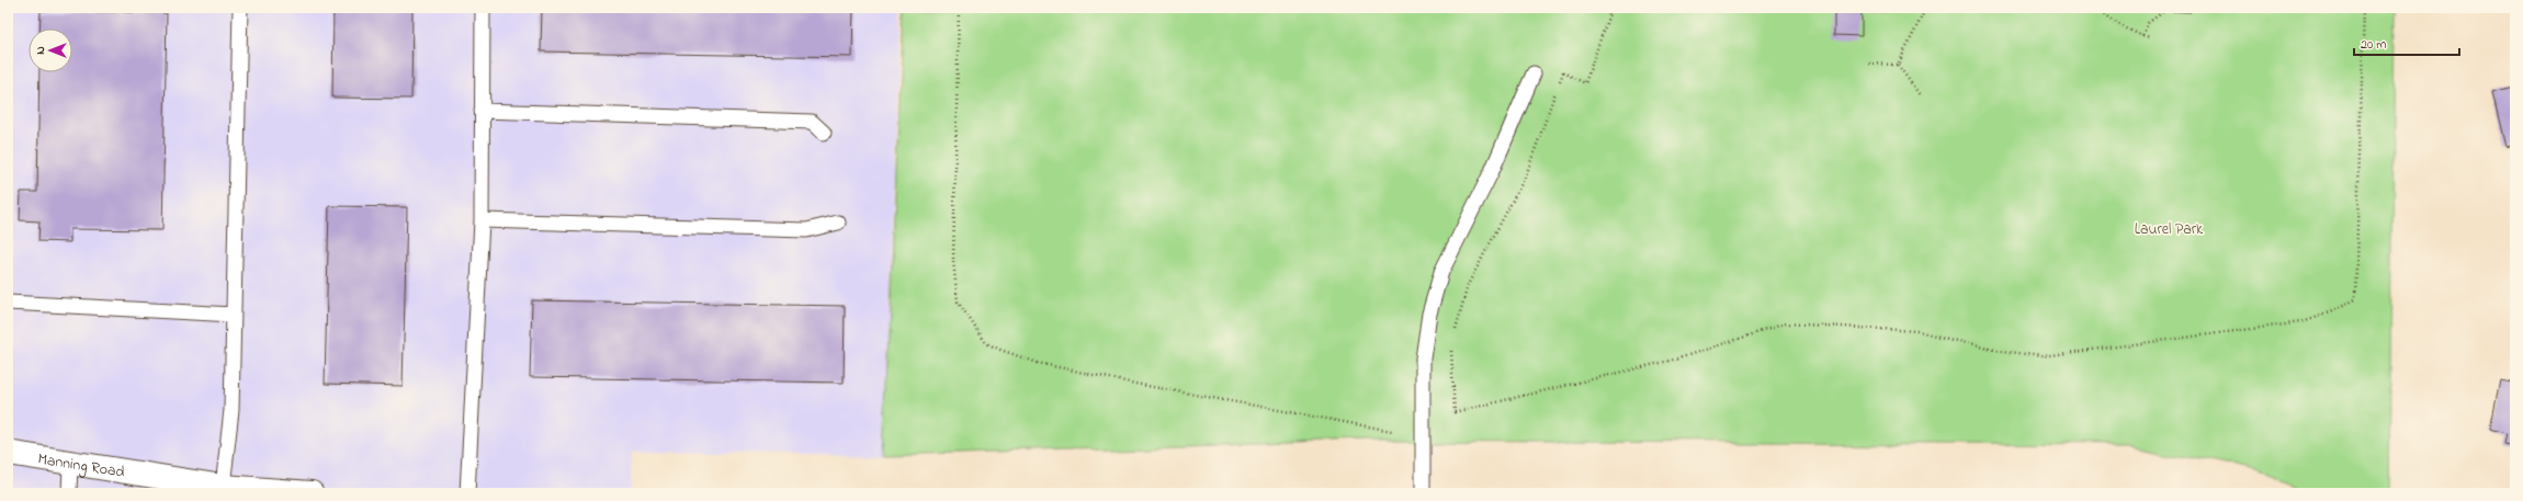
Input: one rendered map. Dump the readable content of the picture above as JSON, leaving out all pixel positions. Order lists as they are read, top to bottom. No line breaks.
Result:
{"streets":{"street":["Manning Road"]},"parks":["Laurel Park"],"scale_bar":"20 m","north":"left"}
